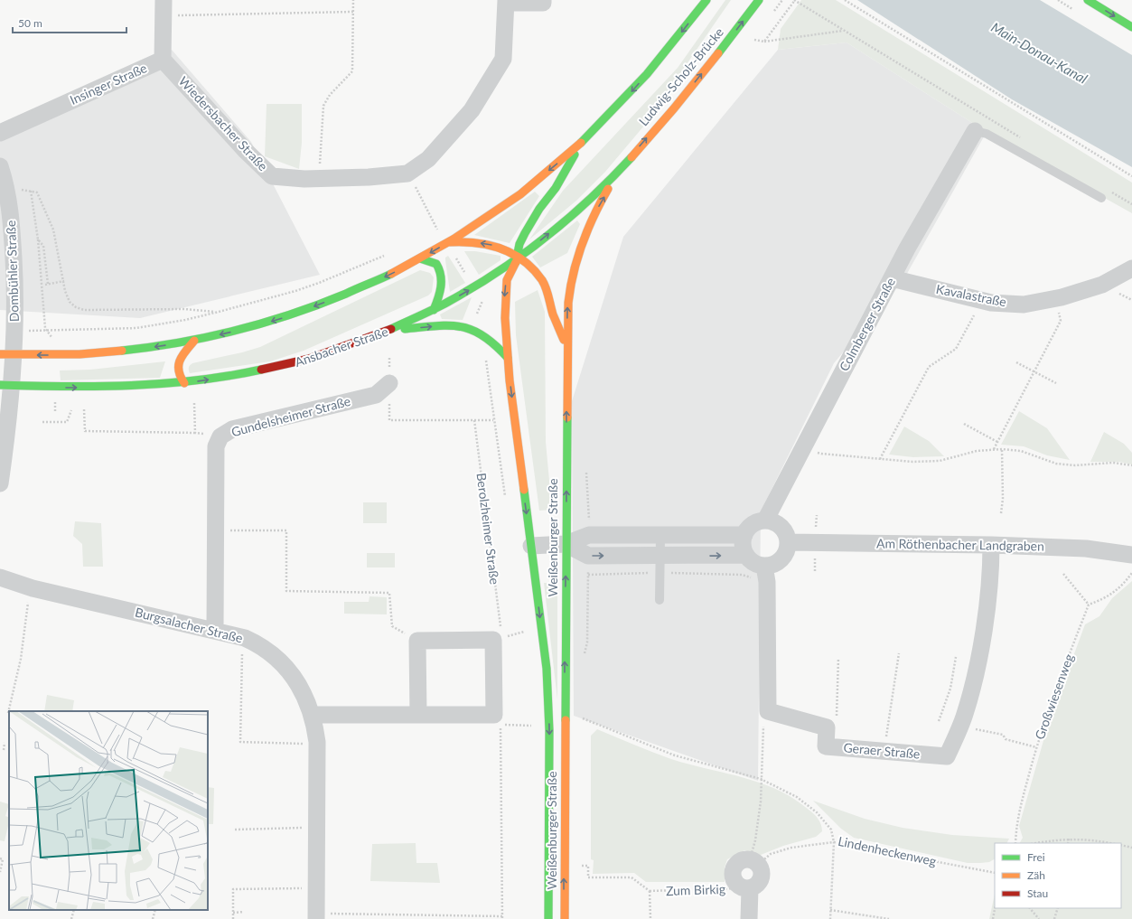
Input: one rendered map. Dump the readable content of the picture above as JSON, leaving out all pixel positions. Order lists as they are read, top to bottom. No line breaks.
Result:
{"streets":{"main road":["Ludwig-Scholz-Brücke","Ansbacher Straße","Weißenburger Straße"],"street":["Insinger Straße","Wiedersbacher Straße","Dombühler Straße","Kavalastraße","Colmberger Straße","Gundelsheimer Straße","Am Röthenbacher Landgraben","Burgsalacher Straße","Geraer Straße","Zum Birkig"],"path":["Berolzheimer Straße","Großwiesenweg","Lindenheckenweg"]},"crossings":[["Ludwig-Scholz-Brücke","Ansbacher Straße"],["Ludwig-Scholz-Brücke","Weißenburger Straße"],["Insinger Straße","Wiedersbacher Straße"],["Kavalastraße","Colmberger Straße"],["Colmberger Straße","Am Röthenbacher Landgraben"],["Ansbacher Straße","Weißenburger Straße"],["Gundelsheimer Straße","Burgsalacher Straße"],["Am Röthenbacher Landgraben","Geraer Straße"]],"water":["Main-Donau-Kanal"],"legend":["Frei","Zäh","Stau"],"scale_bar":"50 m"}
